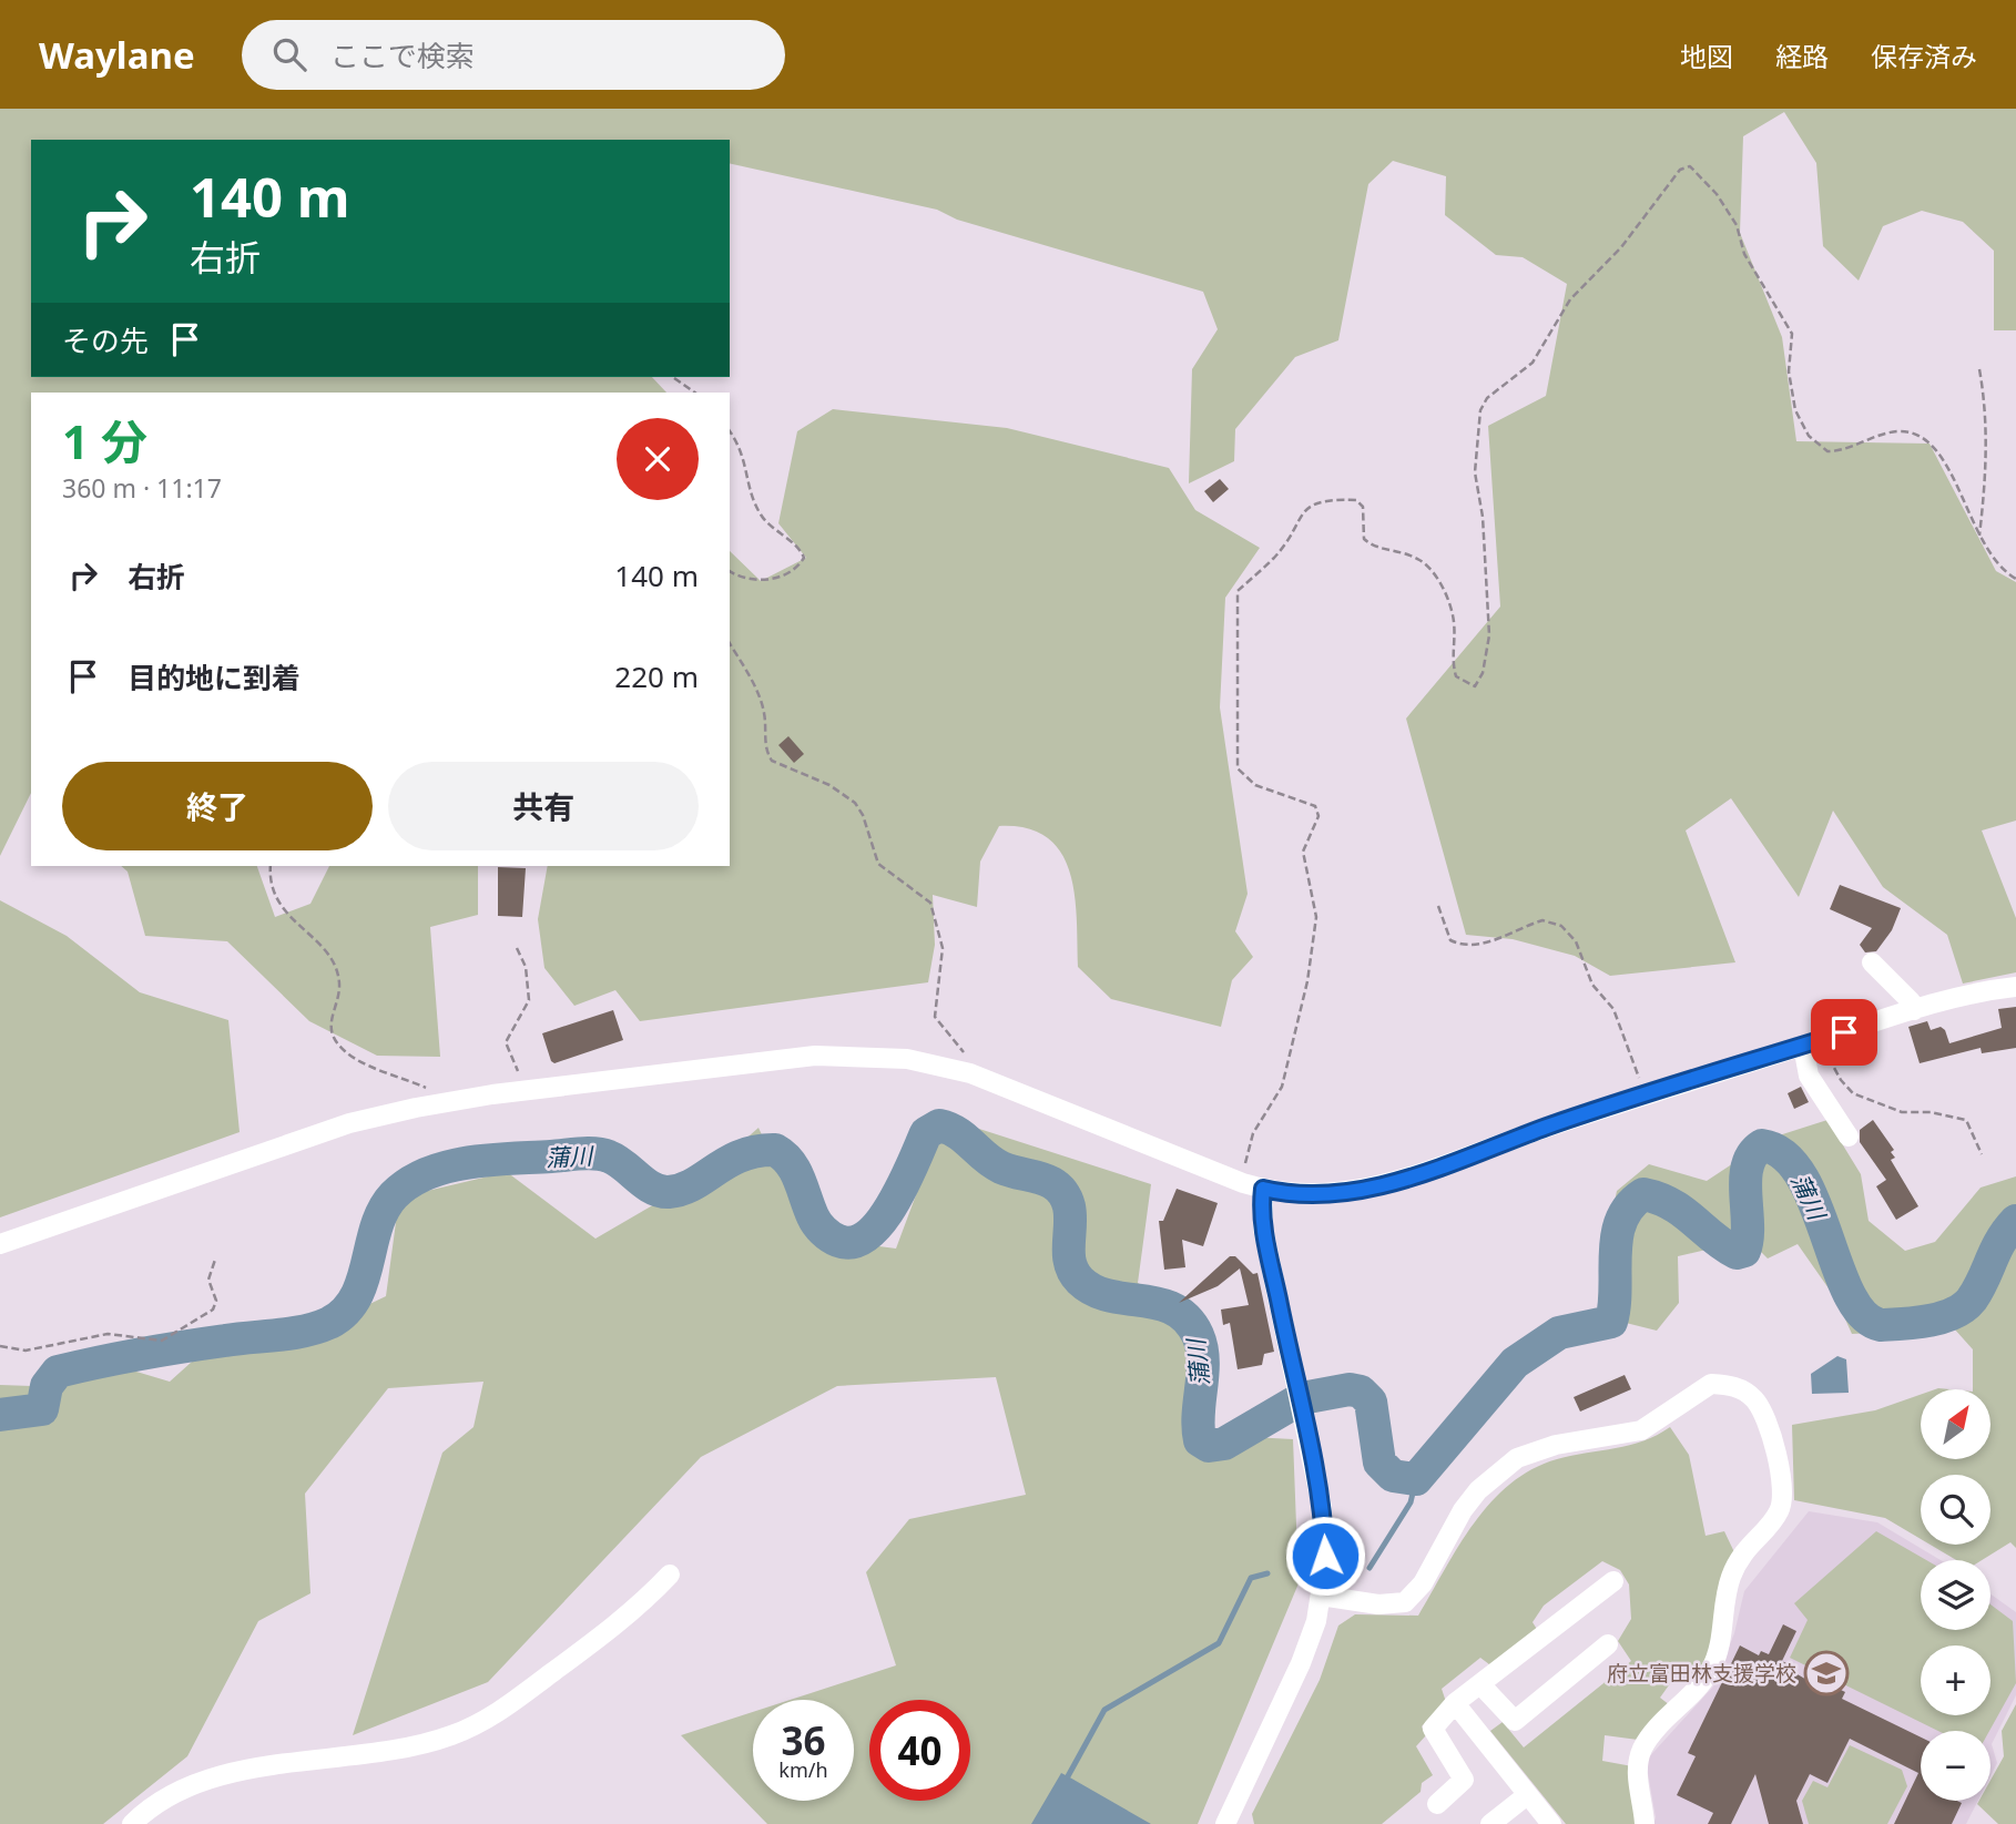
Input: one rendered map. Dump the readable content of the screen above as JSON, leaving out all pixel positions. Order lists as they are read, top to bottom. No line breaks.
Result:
{"water":["蒲川"],"places":{"school or university":["府立富田林支援学校"]},"north":"top right","page":{"header":"Waylane","search":"ここで検索","nav":["地図","経路","保存済み"],"turn":["140 m","右折"],"then":"その先","heading":["1 分","360 m · 11:17"],"list":[{"name":"右折","value":"140 m"},{"name":"目的地に到着","value":"220 m"}],"buttons":["終了","共有"],"map_buttons":["+","−"],"speed":"36 km/h","limit":"40"}}
